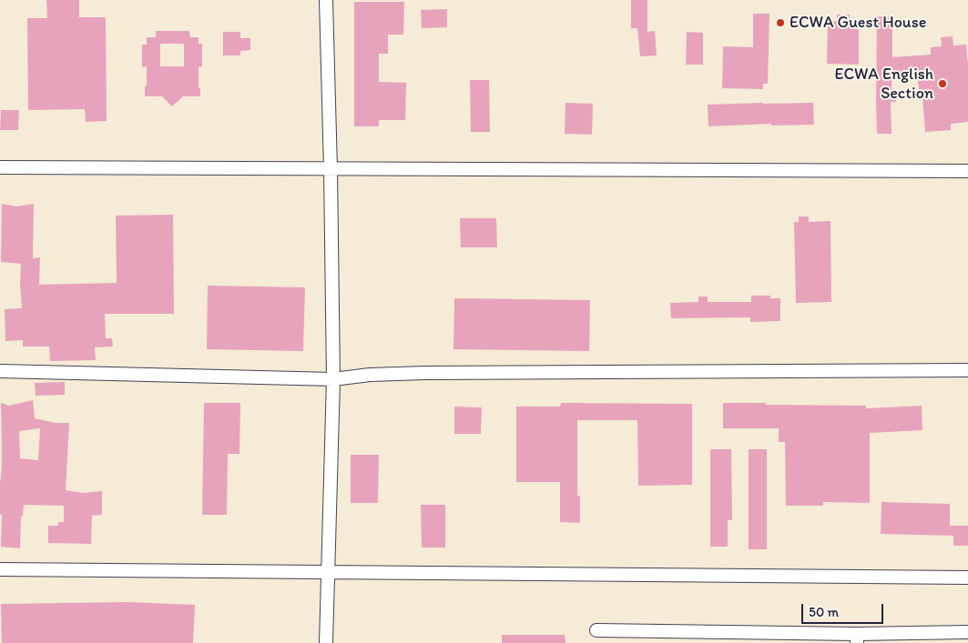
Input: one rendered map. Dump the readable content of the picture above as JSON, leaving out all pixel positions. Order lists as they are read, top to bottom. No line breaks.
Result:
{"places":["ECWA Guest House","ECWA English Section"],"scale_bar":"50 m"}
